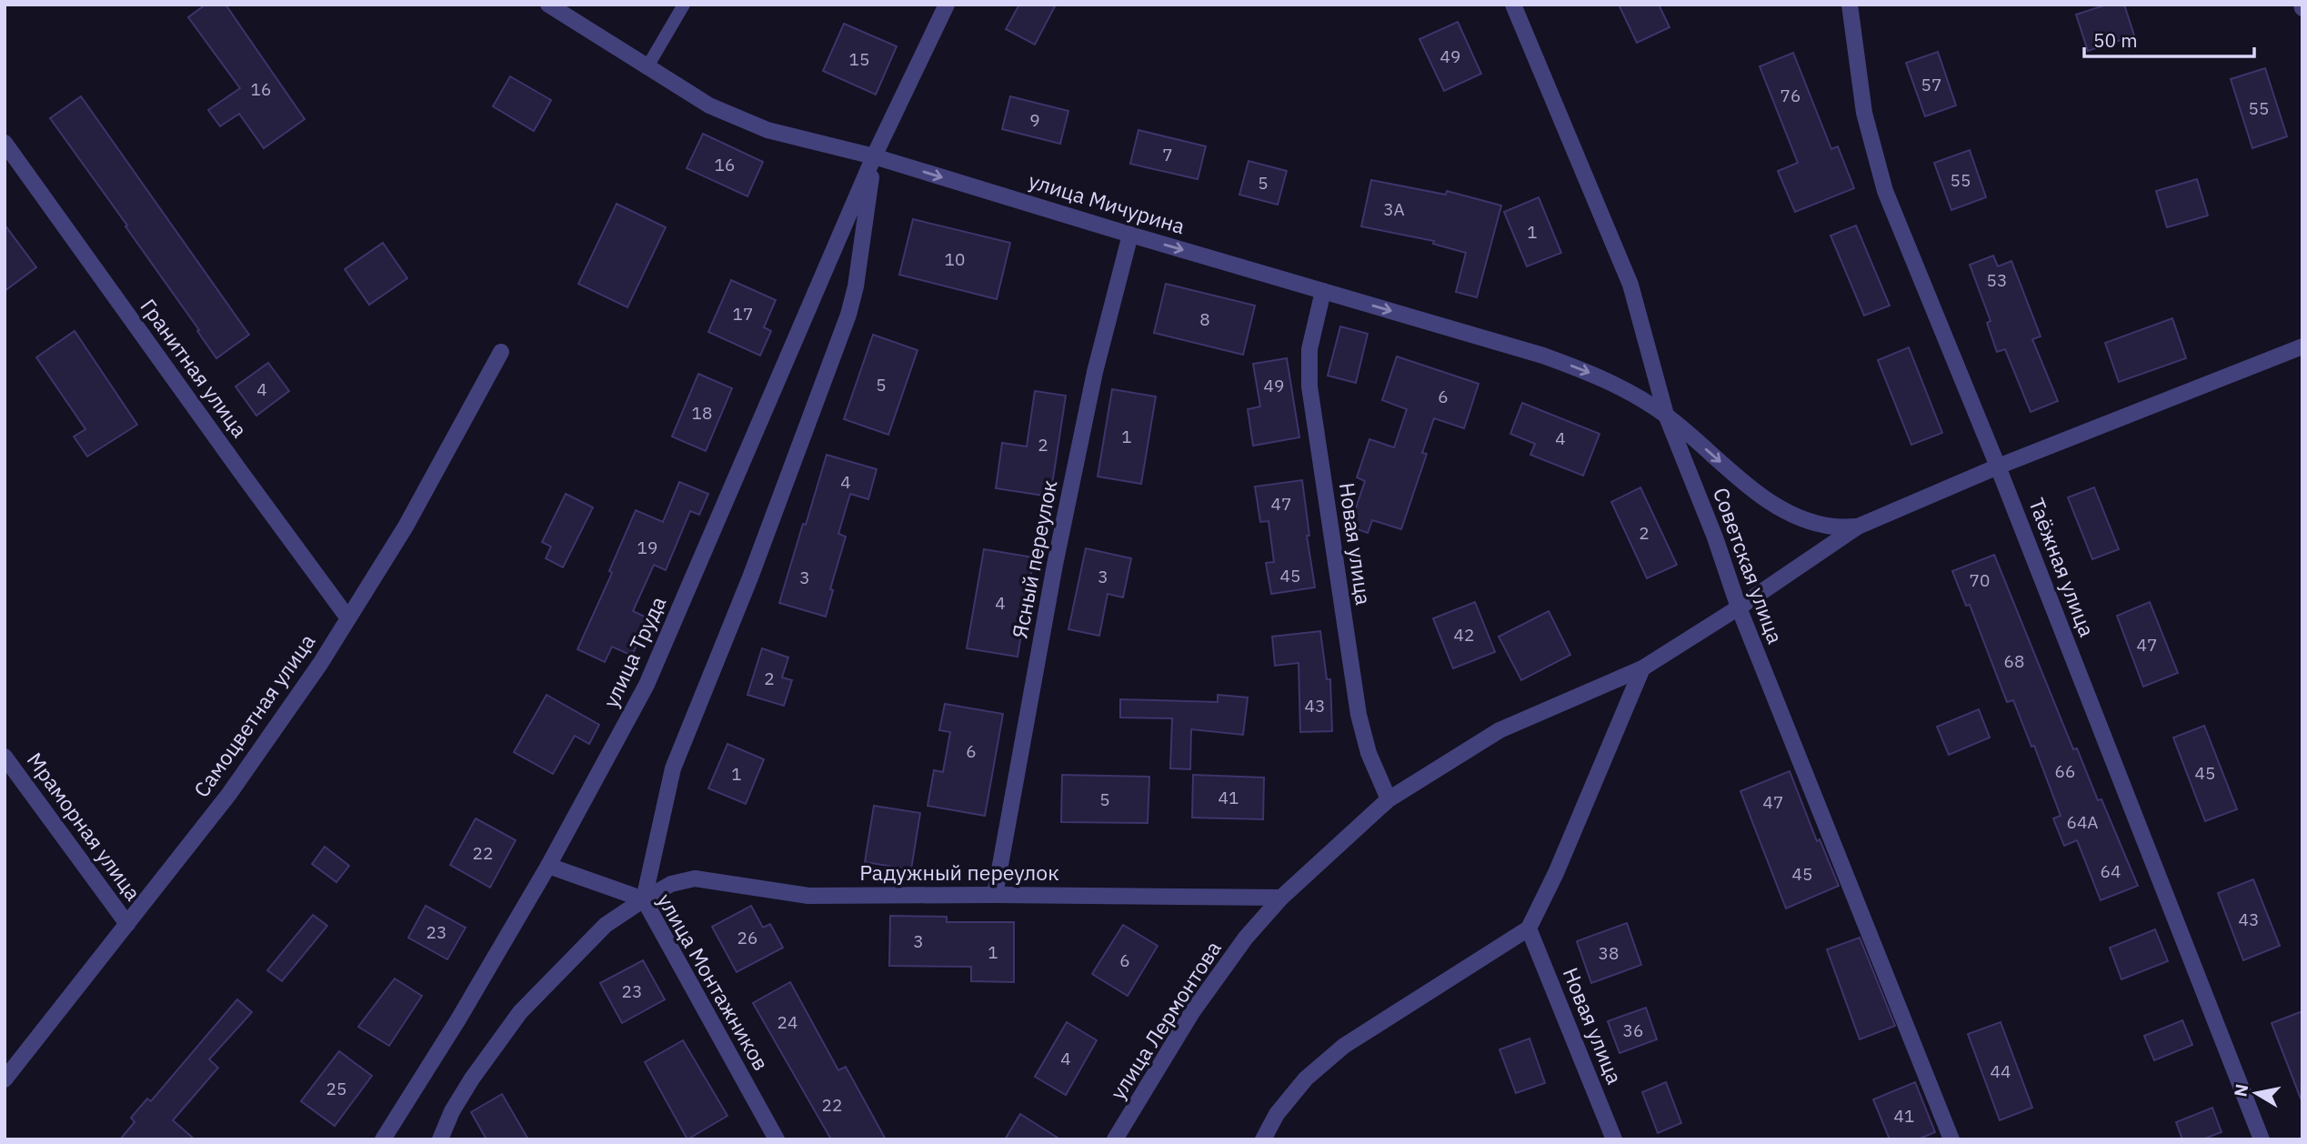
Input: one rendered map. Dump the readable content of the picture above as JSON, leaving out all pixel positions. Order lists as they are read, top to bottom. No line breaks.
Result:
{"streets":{"street":["улица Мичурина","Гранитная улица","Новая улица","Ясный переулок","Советская улица","Таёжная улица","улица Труда","Самоцветная улица","Мраморная улица","Радужный переулок","улица Монтажников","улица Лермонтова"]},"crossings":[["улица Мичурина","Новая улица"],["улица Мичурина","Ясный переулок"],["улица Мичурина","Советская улица"],["улица Мичурина","улица Труда"],["улица Мичурина","улица Лермонтова"],["Гранитная улица","Самоцветная улица"],["Новая улица","улица Лермонтова"],["Ясный переулок","Радужный переулок"],["Советская улица","улица Лермонтова"],["Таёжная улица","улица Лермонтова"],["улица Труда","Радужный переулок"],["улица Труда","улица Монтажников"],["Самоцветная улица","Мраморная улица"],["Радужный переулок","улица Монтажников"],["Радужный переулок","улица Лермонтова"]],"one_way":["улица Мичурина"],"house_numbers":["49","15","57","16","76","55","9","7","16","55","5","3А","1","10","53","17","8","5","49","4","6","18","1","4","2","4","47","2","19","45","3","3","70","4","42","47","68","2","43","6","66","45","1","41","5","47","64А","22","64","45","43","23","26","3","1","38","6","23","24","36","4","44","25","22","41"],"scale_bar":"50 m","north":"left"}
